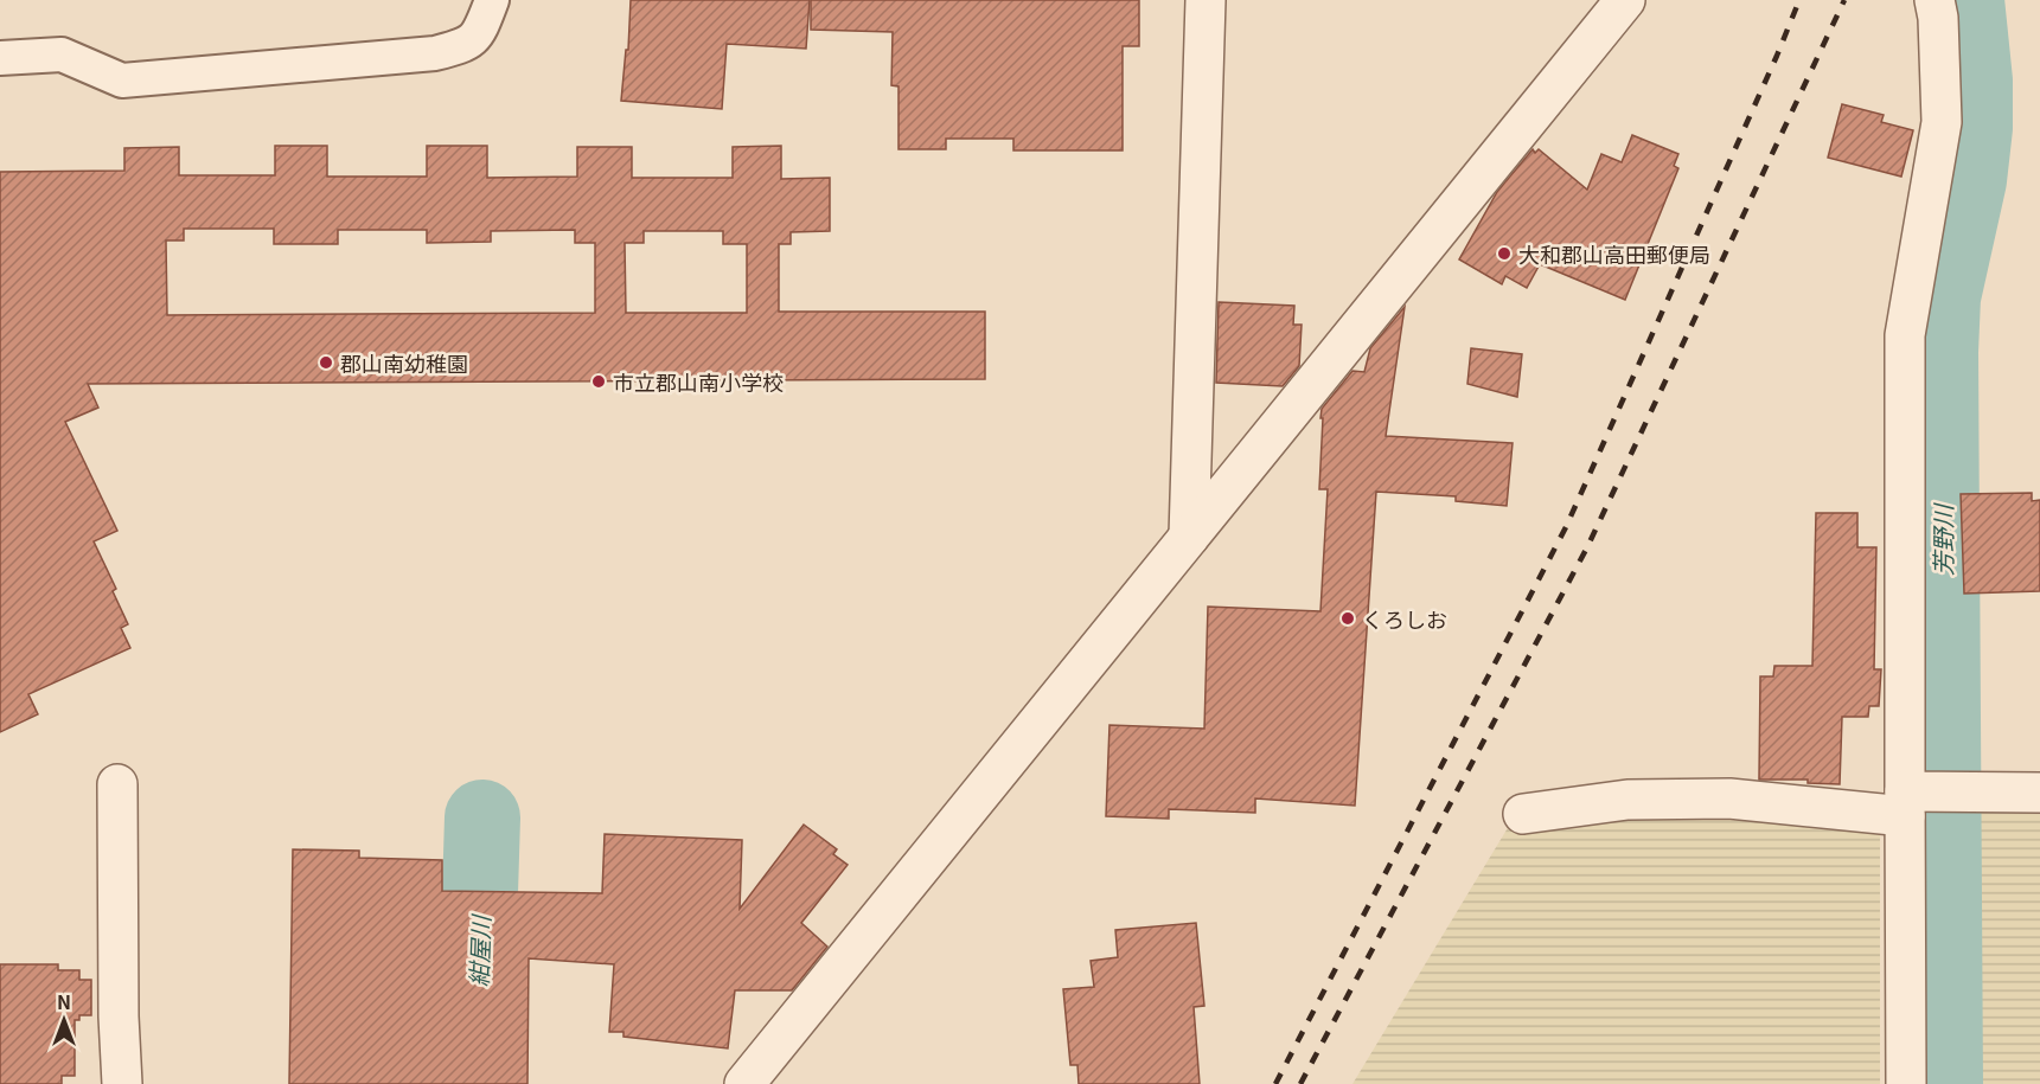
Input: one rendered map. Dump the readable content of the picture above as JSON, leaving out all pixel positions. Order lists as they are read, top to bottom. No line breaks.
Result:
{"water":["芳野川","紺屋川"],"places":["大和郡山高田郵便局","郡山南幼稚園","市立郡山南小学校","くろしお"],"north":"top"}
